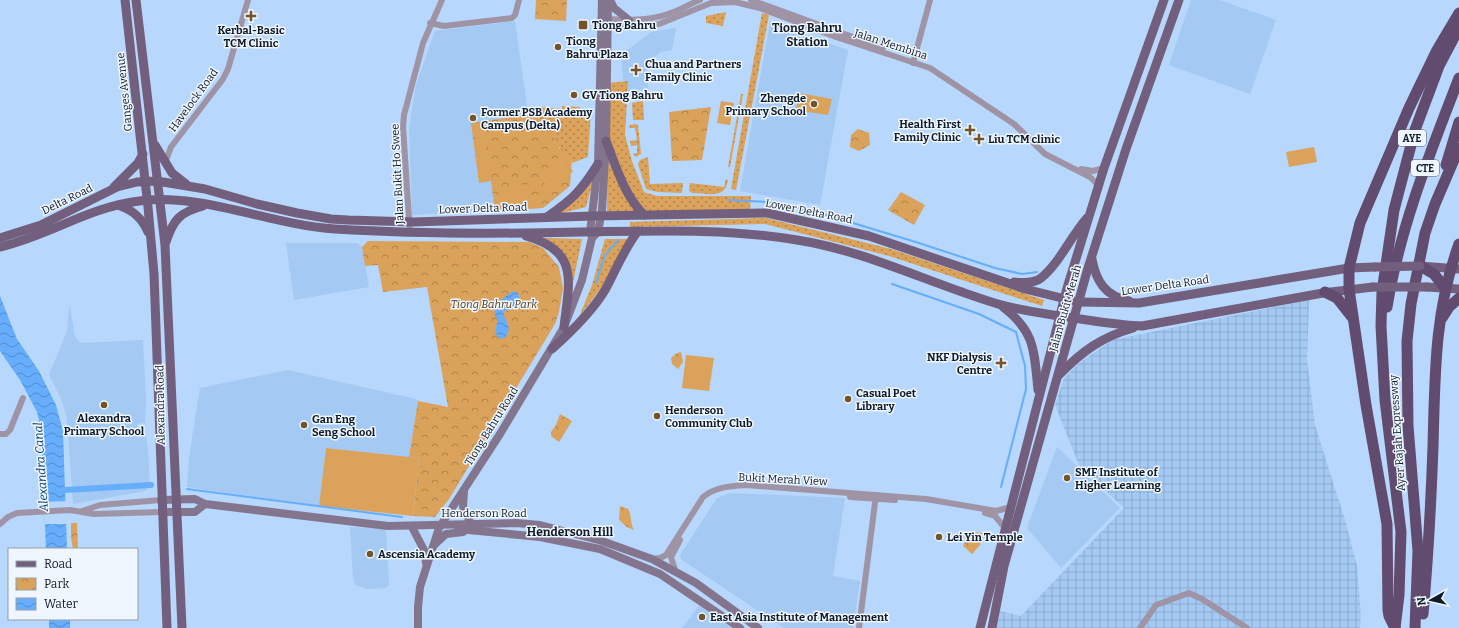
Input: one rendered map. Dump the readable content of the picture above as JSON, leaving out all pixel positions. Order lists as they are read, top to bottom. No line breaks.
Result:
{"streets":{"highway":["AYE","CTE","Ayer Rajah Expressway"],"main road":["Ganges Avenue","Delta Road","Lower Delta Road","Jalan Bukit Merah","Alexandra Road","Tiong Bahru Road","Henderson Road"],"street":["Jalan Membina","Havelock Road","Jalan Bukit Ho Swee","Bukit Merah View"]},"crossings":[["Jalan Membina","Jalan Bukit Merah"],["Jalan Membina","Tiong Bahru Road"],["Ganges Avenue","Delta Road"],["Ganges Avenue","Lower Delta Road"],["Ganges Avenue","Alexandra Road"],["AYE","Lower Delta Road"],["CTE","Ayer Rajah Expressway"],["Jalan Bukit Ho Swee","Lower Delta Road"],["Delta Road","Lower Delta Road"],["Delta Road","Alexandra Road"],["Lower Delta Road","Jalan Bukit Merah"],["Lower Delta Road","Alexandra Road"],["Lower Delta Road","Tiong Bahru Road"],["Jalan Bukit Merah","Bukit Merah View"],["Alexandra Road","Henderson Road"],["Tiong Bahru Road","Henderson Road"],["Bukit Merah View","Henderson Road"]],"districts":["Tiong Bahru Station","Henderson Hill"],"water":["Alexandra Canal"],"parks":["Tiong Bahru Park"],"places":{"health":["Kerbal-Basic TCM Clinic","Chua and Partners Family Clinic","Health First Family Clinic","Liu TCM clinic","NKF Dialysis Centre"],"transit":["Tiong Bahru"],"other":["Tiong Bahru Plaza","GV Tiong Bahru","Zhengde Primary School","Former PSB Academy Campus (Delta)","Casual Poet Library","Alexandra Primary School","Henderson Community Club","Gan Eng Seng School","SMF Institute of Higher Learning","Lei Yin Temple","Ascensia Academy","East Asia Institute of Management"]},"legend":["Road","Park","Water"],"north":"left"}
